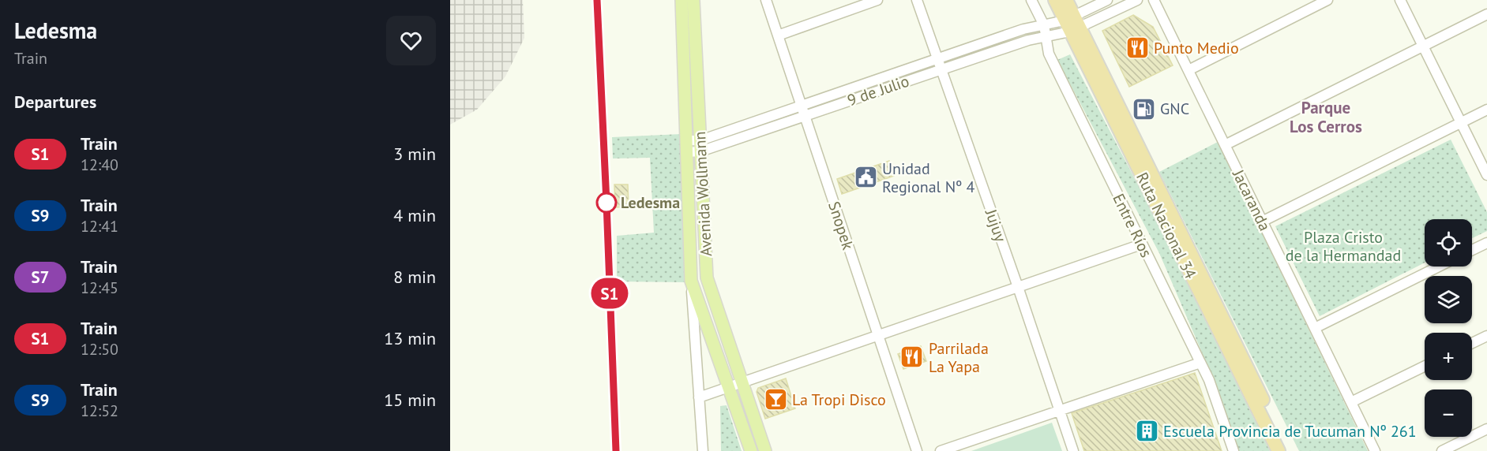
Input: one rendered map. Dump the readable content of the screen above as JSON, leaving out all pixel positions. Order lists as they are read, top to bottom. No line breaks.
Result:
{"streets":{"highway":["Ruta Nacional 34"],"main road":["Avenida Wollmann"],"street":["9 de Julio","Jacaranda","Snopek","Jujuy","Entre Ríos"]},"crossings":[["9 de Julio","Avenida Wollmann"],["9 de Julio","Snopek"],["9 de Julio","Jujuy"],["9 de Julio","Entre Ríos"],["9 de Julio","Ruta Nacional 34"]],"districts":["Parque Los Cerros"],"parks":["Plaza Cristo de la Hermandad"],"places":{"restaurant":["Punto Medio","Parrilada La Yapa"],"fuel station":["GNC"],"public building":["Unidad Regional Nº 4"],"other":["Ledesma"],"bar":["La Tropi Disco"],"building":["Escuela Provincia de Tucuman Nº 261"]},"page":{"heading":[["Ledesma","Train"],"Departures"],"on_map":"S1","list":[{"mark":"S1","name":"Train","note":"12:40","value":"3 min"},{"mark":"S9","name":"Train","note":"12:41","value":"4 min"},{"mark":"S7","name":"Train","note":"12:45","value":"8 min"},{"mark":"S1","name":"Train","note":"12:50","value":"13 min"},{"mark":"S9","name":"Train","note":"12:52","value":"15 min"}],"map_buttons":["+","−"]}}
